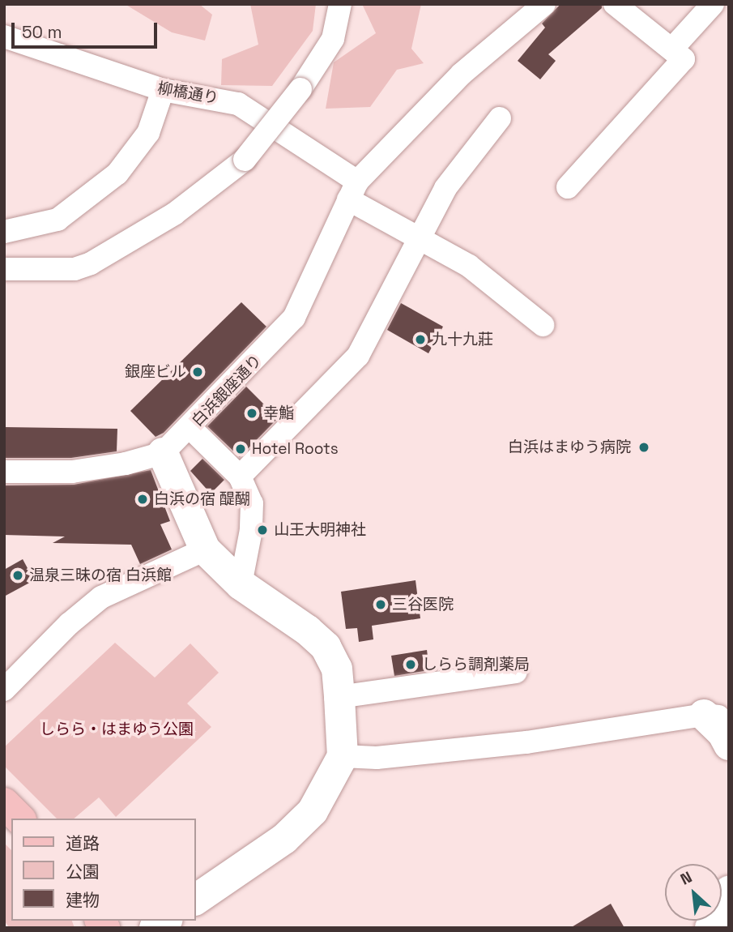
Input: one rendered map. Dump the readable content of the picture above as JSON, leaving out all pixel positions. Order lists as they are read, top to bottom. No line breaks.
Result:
{"streets":{"street":["柳橋通り","白浜銀座通り"]},"crossings":[["柳橋通り","白浜銀座通り"]],"parks":["しらら・はまゆう公園"],"places":["九十九莊","銀座ビル","幸鮨","白浜はまゆう病院","Hotel Roots","白浜の宿 醍醐","山王大明神社","温泉三昧の宿 白浜館","三谷医院","しらら調剤薬局"],"legend":["道路","公園","建物"],"scale_bar":"50 m","north":"top left"}
